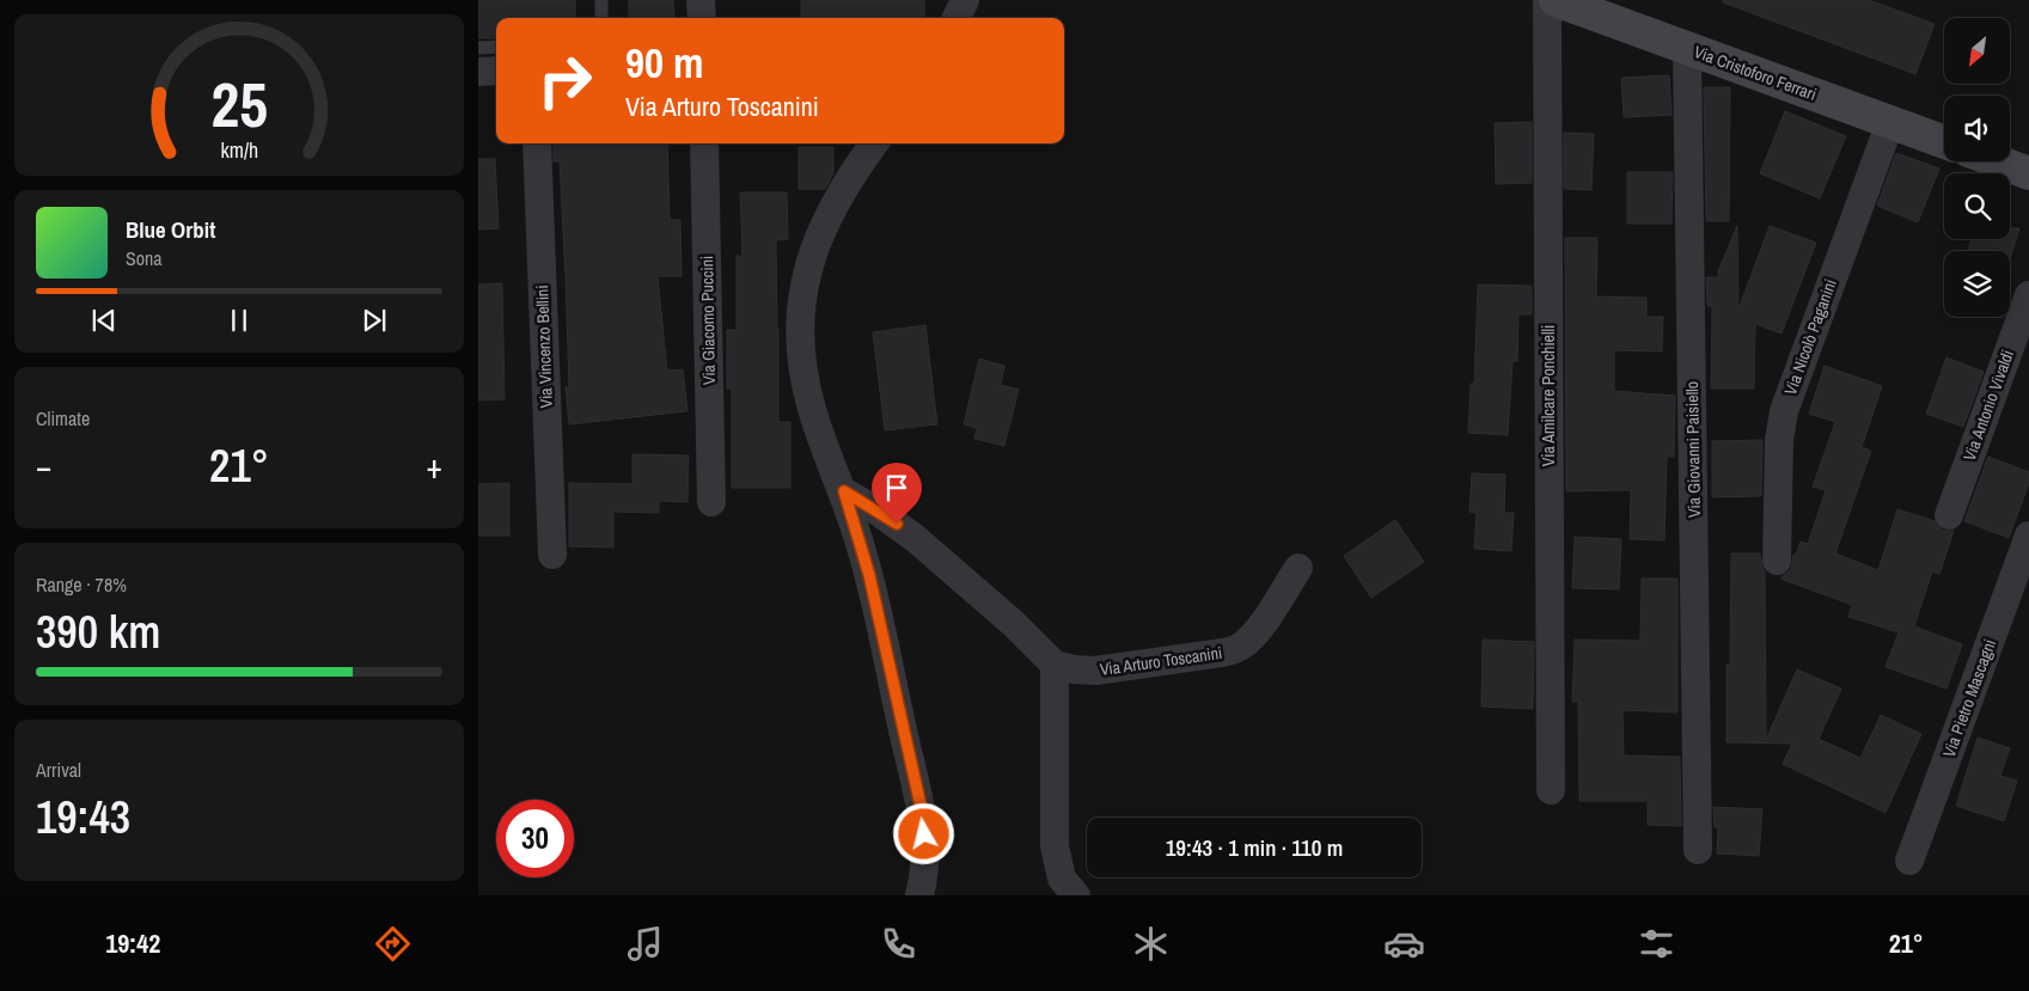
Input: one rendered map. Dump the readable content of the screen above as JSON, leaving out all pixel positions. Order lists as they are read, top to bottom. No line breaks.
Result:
{"streets":{"main road":["Via Cristoforo Ferrari"],"street":["Via Giacomo Puccini","Via Nicolò Paganini","Via Vincenzo Bellini","Via Amilcare Ponchielli","Via Antonio Vivaldi","Via Giovanni Paisiello","Via Arturo Toscanini","Via Pietro Mascagni"]},"crossings":[["Via Cristoforo Ferrari","Via Nicolò Paganini"],["Via Cristoforo Ferrari","Via Giovanni Paisiello"]],"north":"bottom left","page":{"turn":["90 m","Via Arturo Toscanini"],"song":["Blue Orbit","Sona"],"tile":["Climate",["Range · 78%","390 km"],["Arrival","19:43"]],"heat":["−","21°","+"],"limit":"30","trip":"19:43 · 1 min · 110 m","tabs":["19:42","21°"],"gauge":["25","km/h"]}}
